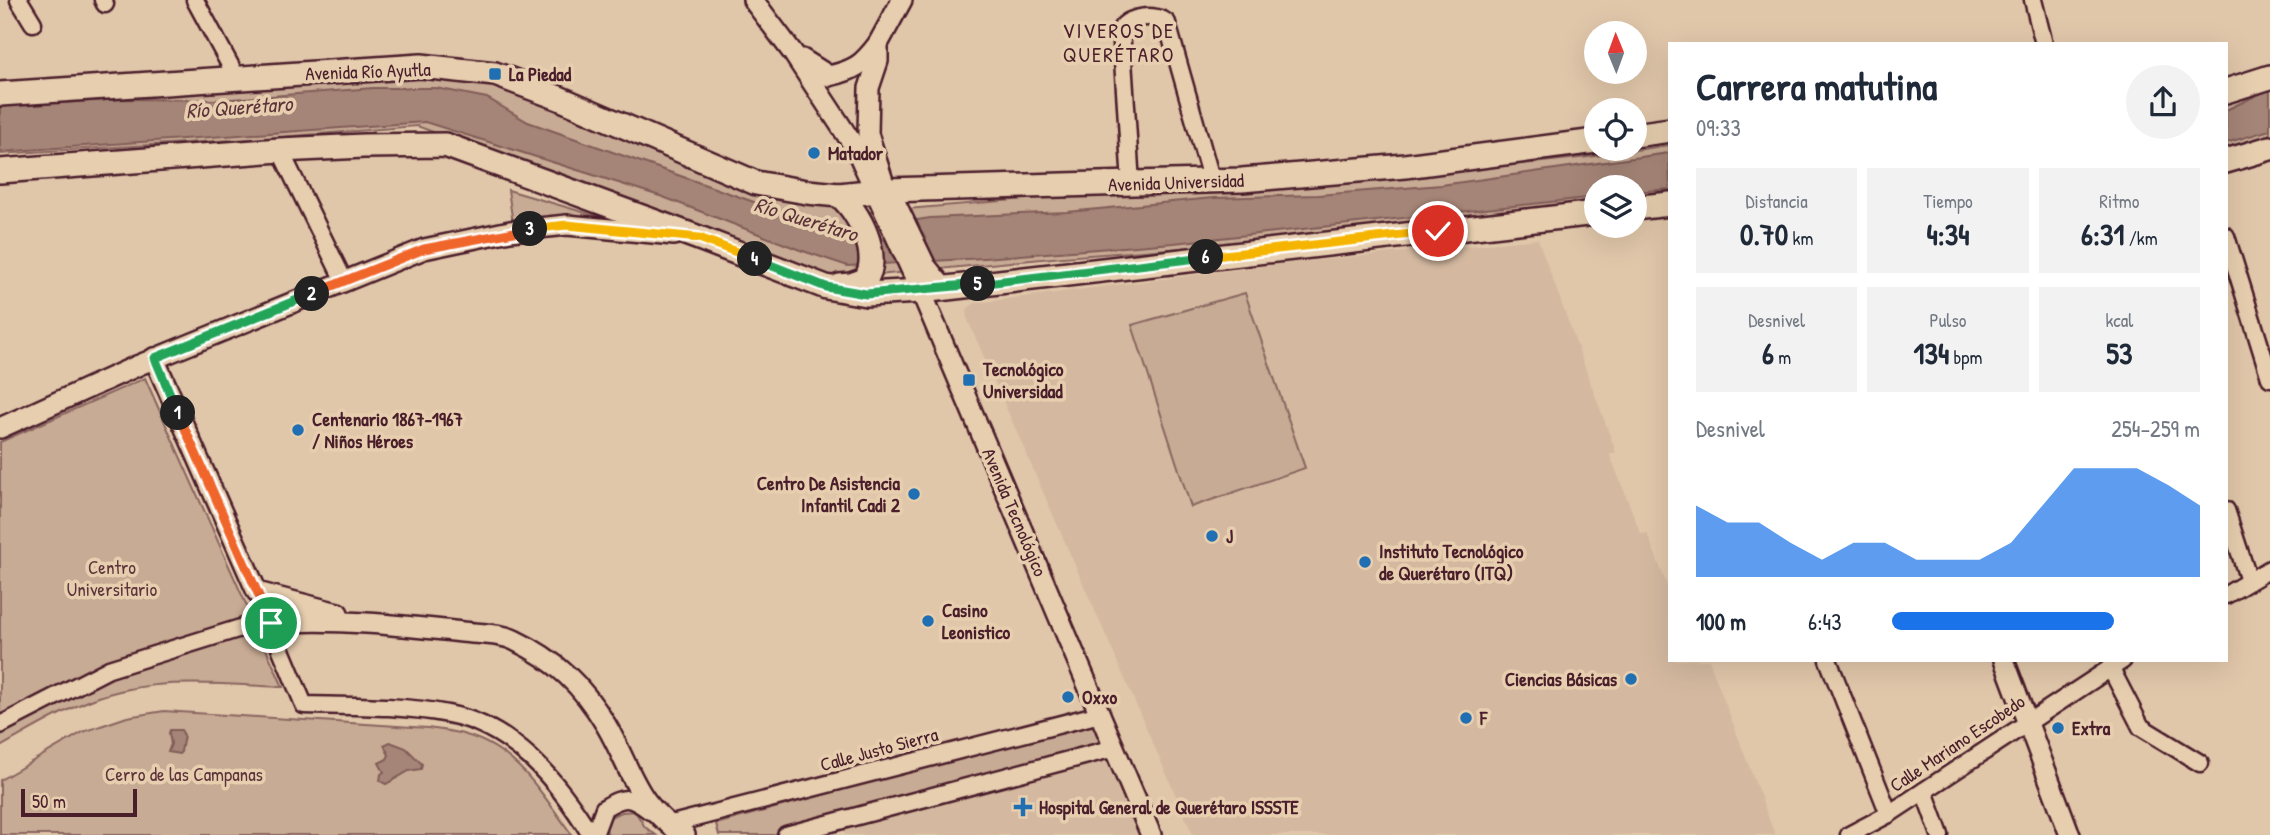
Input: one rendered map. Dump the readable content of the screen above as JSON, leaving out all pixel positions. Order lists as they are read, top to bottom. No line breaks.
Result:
{"streets":{"main road":["Avenida Río Ayutla","Avenida Universidad"],"street":["Avenida Tecnológico","Calle Mariano Escobedo","Calle Justo Sierra"]},"crossings":[["Avenida Río Ayutla","Avenida Universidad"],["Avenida Tecnológico","Calle Justo Sierra"]],"districts":["VIVEROS DE QUERÉTARO"],"water":["Río Querétaro"],"parks":["Centro Universitario","Cerro de las Campanas"],"places":{"transit":["La Piedad","Tecnológico Universidad"],"other":["Matador","Centenario 1867-1967 / Niños Héroes","Centro De Asistencia Infantil Cadi 2","J","Instituto Tecnológico de Querétaro (ITQ)","Casino Leonistico","Ciencias Básicas","Oxxo","F","Extra"],"health":["Hospital General de Querétaro ISSSTE"]},"scale_bar":"50 m","north":"top","page":{"heading":["Carrera matutina","09:33"],"stats":[["Distancia","0.70 km"],["Tiempo","4:34"],["Ritmo","6:31 /km"],["Desnivel","6 m"],["Pulso","134 bpm"],["kcal","53"]],"pins":["3","6","4","5","2","1"],"chart":["Desnivel","254–259 m"],"list":[{"name":"100 m","note":"6:43"}],"scale":"50 m"}}
